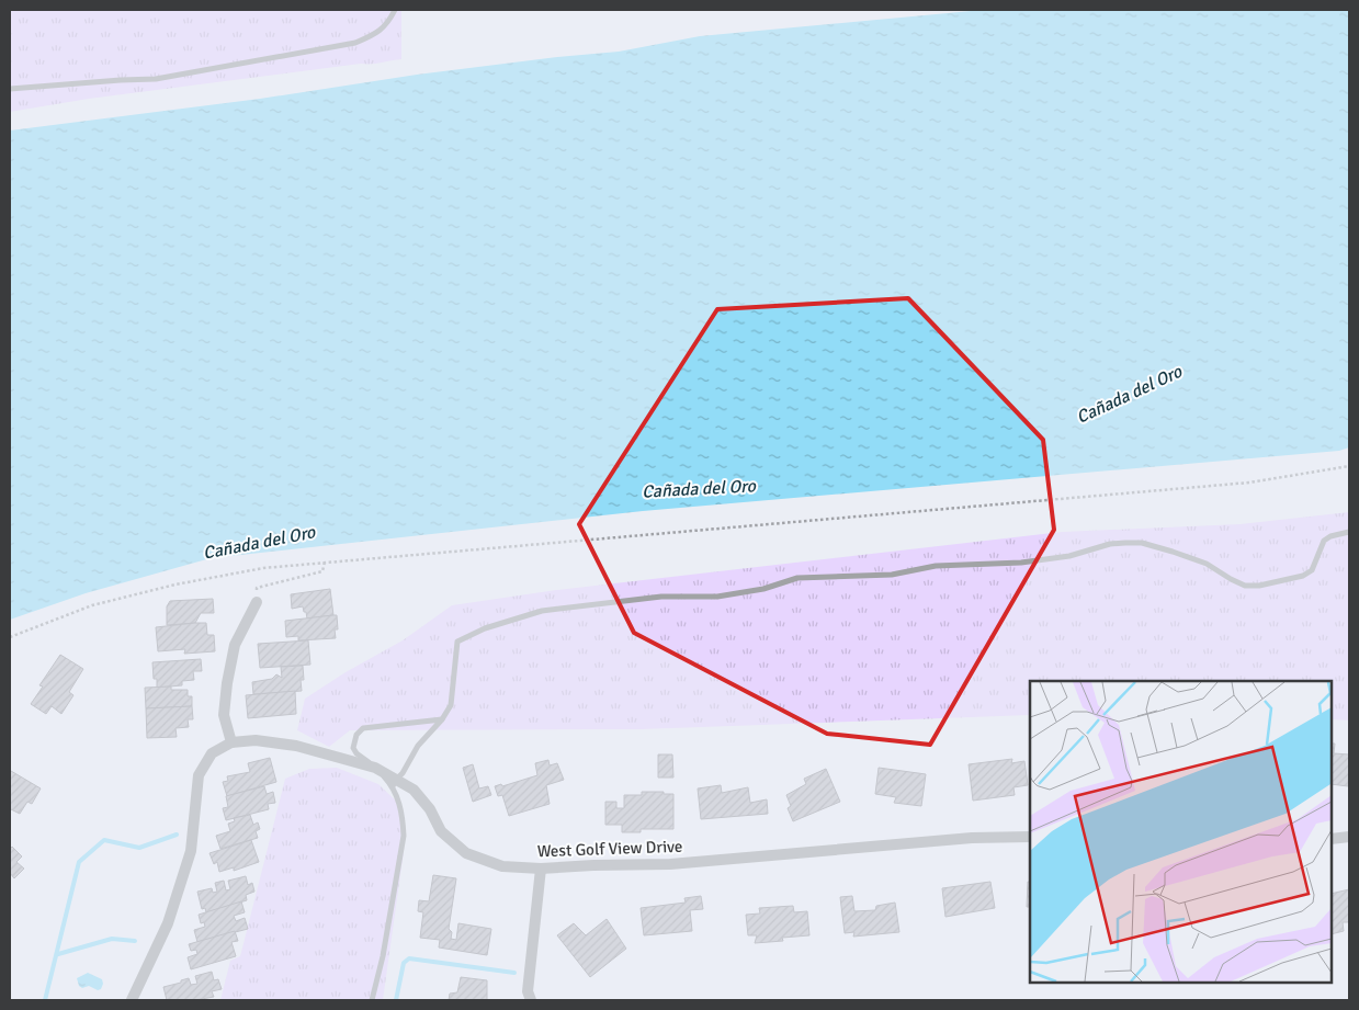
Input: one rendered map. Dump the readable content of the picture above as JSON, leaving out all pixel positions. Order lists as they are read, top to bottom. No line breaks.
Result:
{"streets":{"street":["West Golf View Drive"]},"water":["Cañada del Oro"]}
